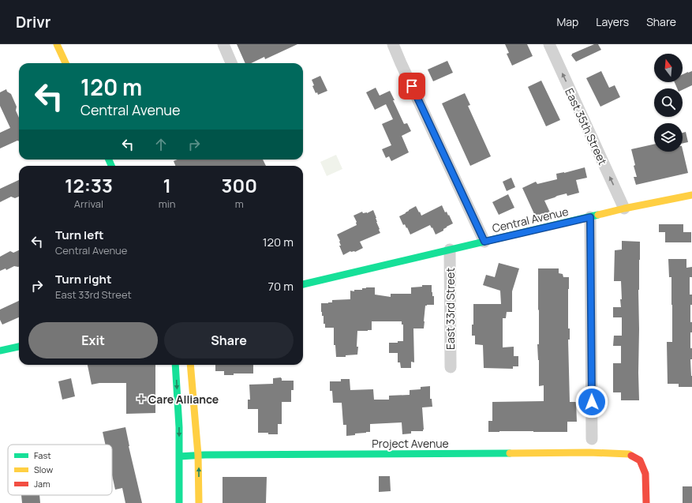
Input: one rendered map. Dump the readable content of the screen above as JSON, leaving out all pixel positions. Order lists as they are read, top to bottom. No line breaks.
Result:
{"streets":{"street":["East 35th Street","Central Avenue","East 33rd Street","Project Avenue"]},"crossings":[["East 35th Street","Central Avenue"],["Central Avenue","East 33rd Street"]],"one_way":["East 35th Street"],"places":{"health":["Care Alliance"]},"legend":["Fast","Slow","Jam"],"north":"top","page":{"header":"Drivr","nav":["Map","Layers","Share"],"turn":["120 m","Central Avenue"],"eta":["12:33","Arrival","1","min","300","m"],"list":[{"name":"Turn left","note":"Central Avenue","value":"120 m"},{"name":"Turn right","note":"East 33rd Street","value":"70 m"}],"buttons":["Exit","Share"]}}
